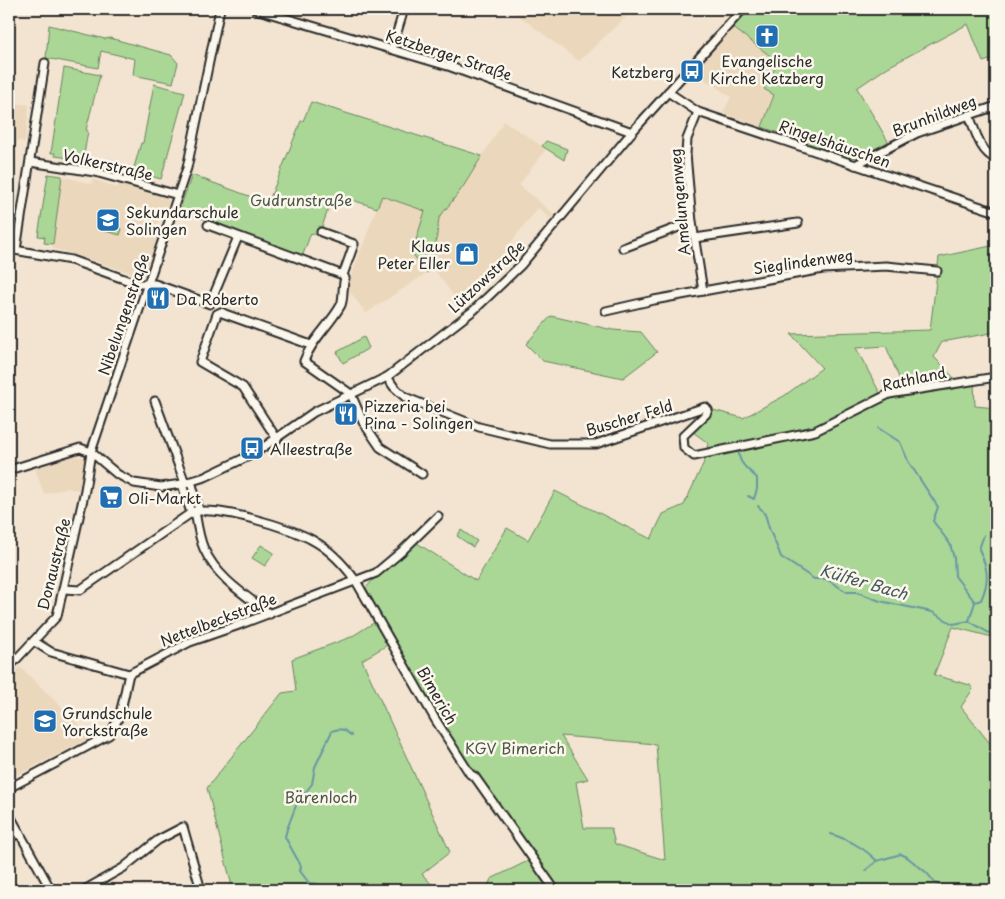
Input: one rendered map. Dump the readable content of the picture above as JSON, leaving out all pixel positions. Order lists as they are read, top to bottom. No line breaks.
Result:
{"streets":{"street":["Ketzberger Straße","Brunhildweg","Ringelshäuschen","Volkerstraße","Amelungenweg","Sieglindenweg","Lützowstraße","Nibelungenstraße","Rathland","Buscher Feld","Donaustraße","Nettelbeckstraße","Bimerich"]},"crossings":[["Ketzberger Straße","Lützowstraße"],["Brunhildweg","Ringelshäuschen"],["Ringelshäuschen","Amelungenweg"],["Ringelshäuschen","Lützowstraße"],["Volkerstraße","Nibelungenstraße"],["Amelungenweg","Sieglindenweg"],["Lützowstraße","Nibelungenstraße"],["Lützowstraße","Buscher Feld"],["Lützowstraße","Donaustraße"],["Nibelungenstraße","Donaustraße"],["Rathland","Buscher Feld"],["Nettelbeckstraße","Bimerich"]],"water":["Külfer Bach"],"parks":["Gudrunstraße","KGV Bimerich","Bärenloch"],"places":{"church":["Evangelische Kirche Ketzberg"],"bus stop":["Ketzberg","Alleestraße"],"school or university":["Sekundarschule Solingen","Grundschule Yorckstraße"],"shop":["Klaus Peter Eller"],"restaurant":["Da Roberto","Pizzeria bei Pina - Solingen"],"supermarket":["Oli-Markt"]}}
